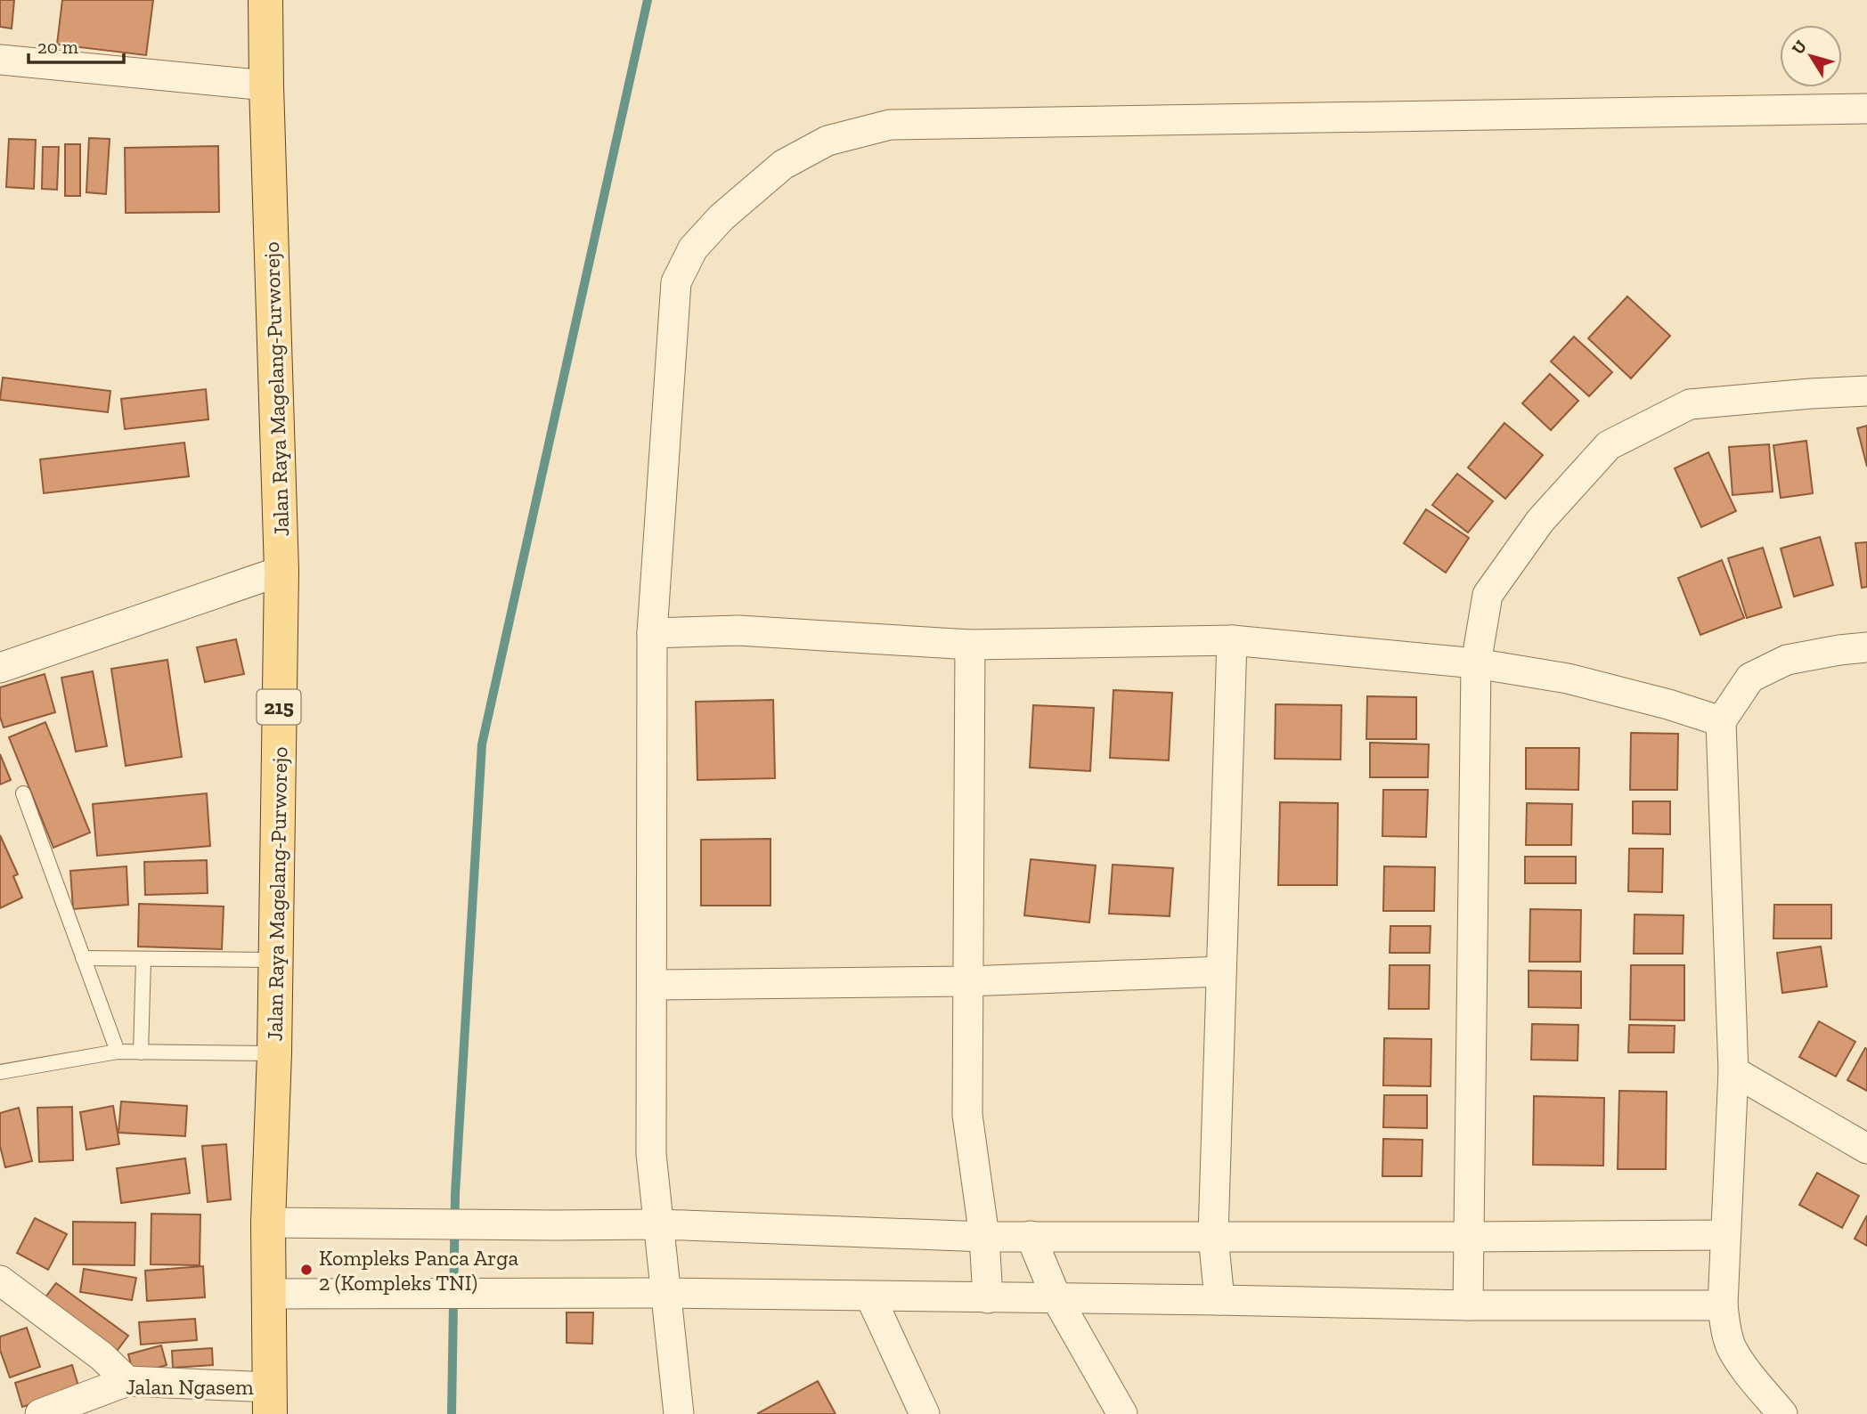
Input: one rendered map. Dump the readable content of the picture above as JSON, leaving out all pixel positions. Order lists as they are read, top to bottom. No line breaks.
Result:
{"streets":{"main road":["Jalan Raya Magelang-Purworejo","215"],"street":["Jalan Ngasem"]},"crossings":[["Jalan Raya Magelang-Purworejo","Jalan Ngasem"]],"places":["Kompleks Panca Arga 2 (Kompleks TNI)"],"scale_bar":"20 m","north":"top left"}
